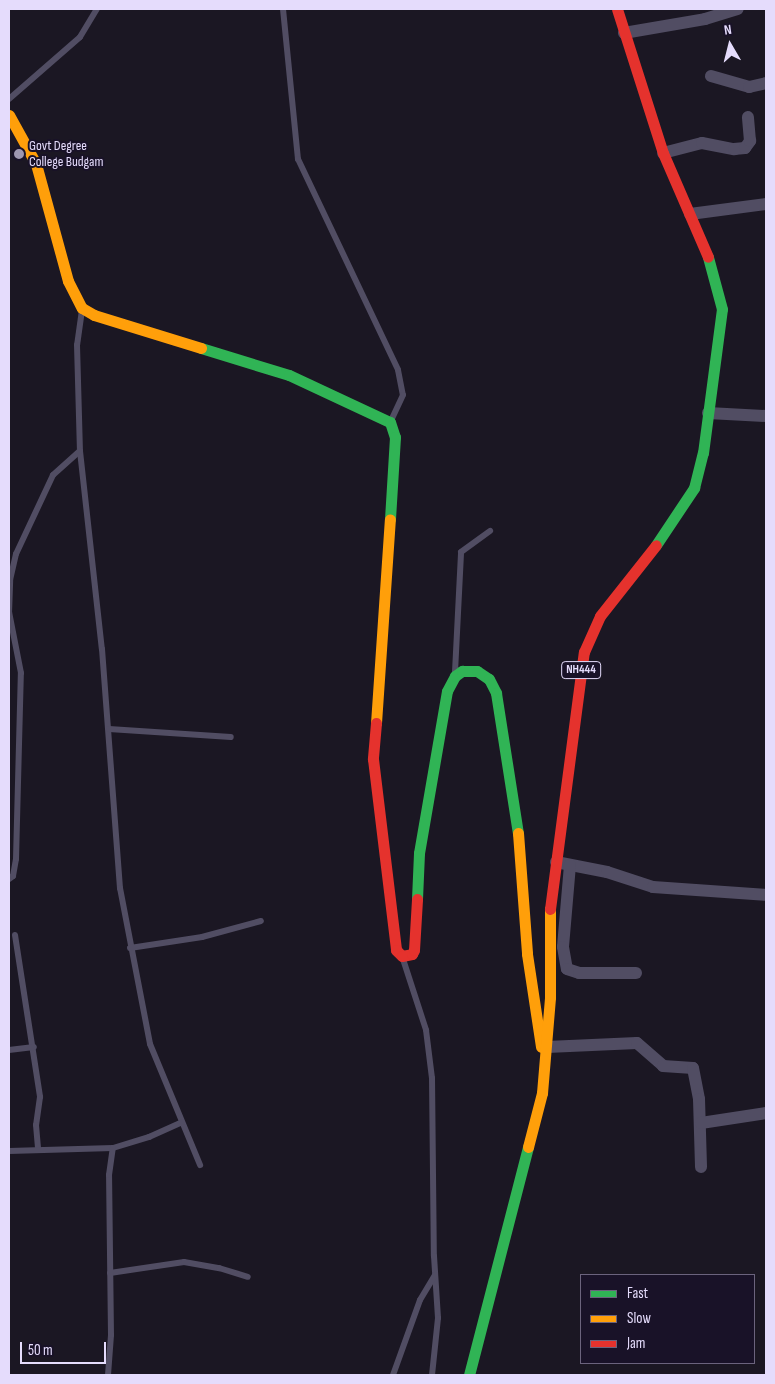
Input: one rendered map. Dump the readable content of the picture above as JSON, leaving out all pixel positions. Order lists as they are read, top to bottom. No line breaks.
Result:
{"streets":{"main road":["NH444"]},"places":["Govt Degree College Budgam"],"legend":["Fast","Slow","Jam"],"scale_bar":"50 m","north":"top"}
